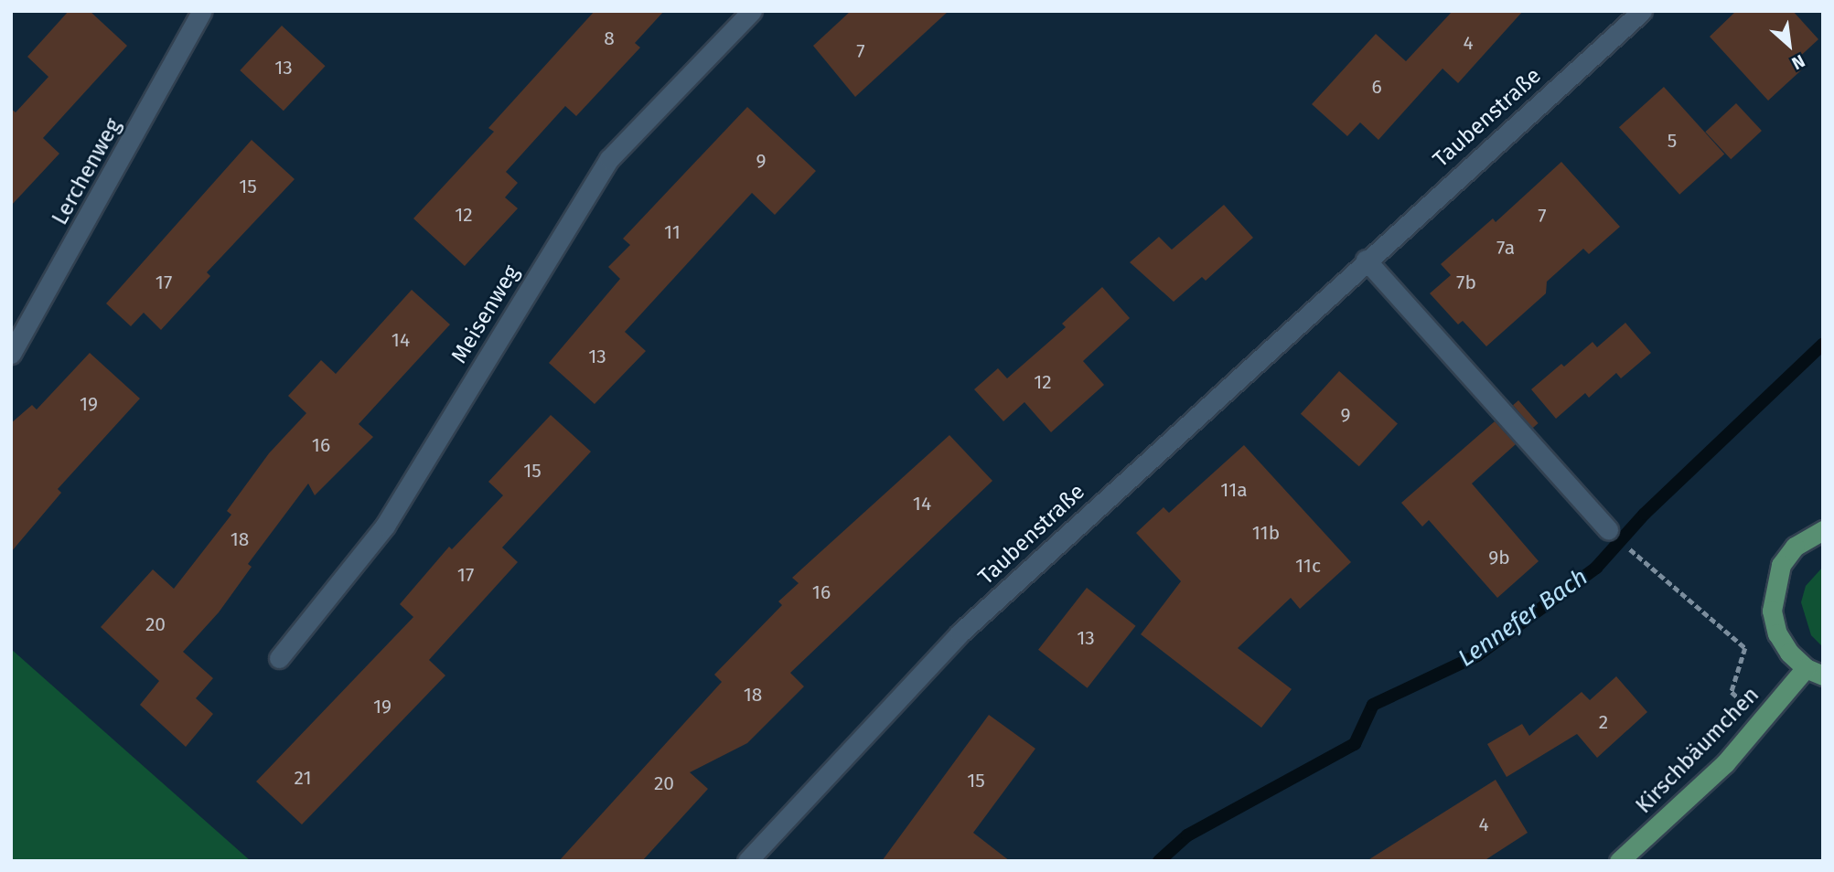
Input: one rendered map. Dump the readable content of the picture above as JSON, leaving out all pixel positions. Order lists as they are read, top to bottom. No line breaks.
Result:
{"streets":{"main road":["Kirschbäumchen"],"street":["Taubenstraße","Lerchenweg","Meisenweg"]},"water":["Lennefer Bach"],"house_numbers":["8","4","7","13","6","5","9","15","12","7","11","7a","17","7b","14","13","12","19","9","16","15","11a","14","11b","18","9b","11c","17","16","20","13","18","19","2","21","15","20","4"],"north":"bottom right"}
